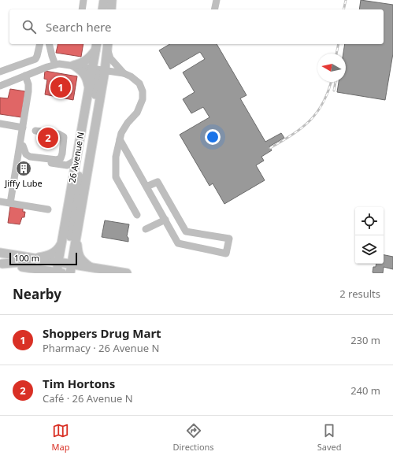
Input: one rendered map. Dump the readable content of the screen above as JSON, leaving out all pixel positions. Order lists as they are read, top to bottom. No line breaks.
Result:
{"streets":{"main road":["26 Avenue N"]},"places":{"building":["Jiffy Lube"]},"scale_bar":"100 m","north":"left","page":{"search":"Search here","pins":["1","2"],"scale":"100 m","heading":["Nearby","2 results"],"list":[{"mark":"1","name":"Shoppers Drug Mart","note":"Pharmacy · 26 Avenue N","value":"230 m"},{"mark":"2","name":"Tim Hortons","note":"Café · 26 Avenue N","value":"240 m"}],"nav":["Map","Directions","Saved"]}}
